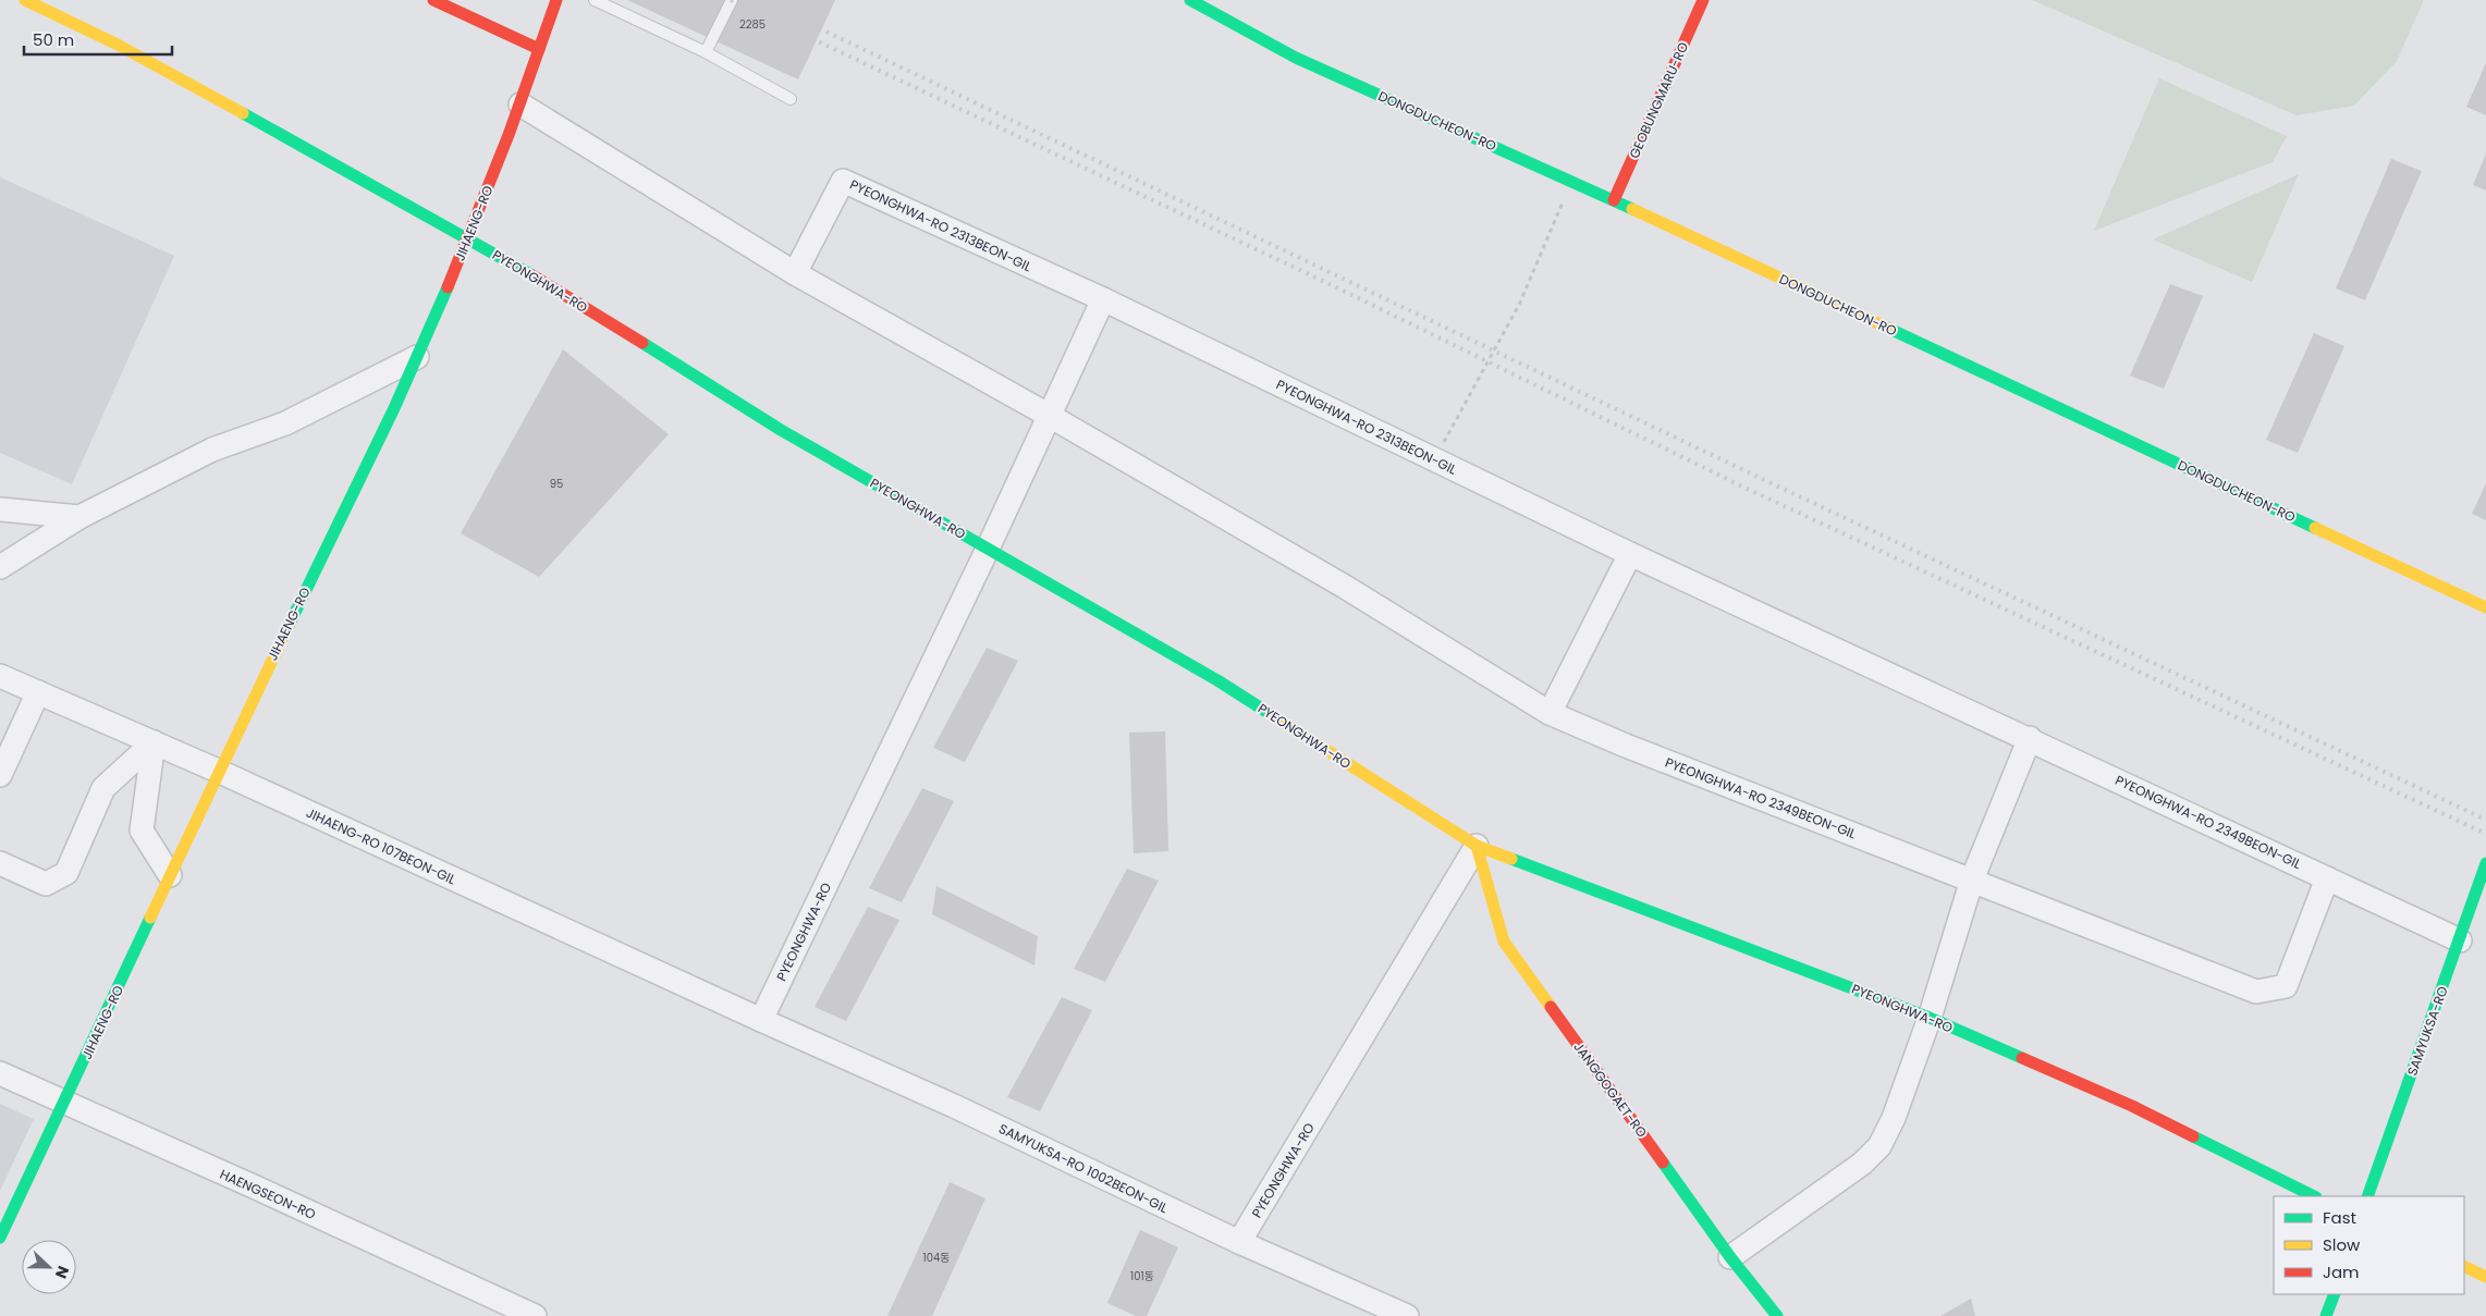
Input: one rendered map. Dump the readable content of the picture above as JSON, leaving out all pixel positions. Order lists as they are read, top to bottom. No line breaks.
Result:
{"streets":{"street":["GEOBUNGMARU-RO","DONGDUCHEON-RO","JIHAENG-RO","PYEONGHWA-RO 2313BEON-GIL","PYEONGHWA-RO","PYEONGHWA-RO 2349BEON-GIL","JIHAENG-RO 107BEON-GIL","SAMYUKSA-RO","JANGGOGAET-RO","SAMYUKSA-RO 1002BEON-GIL","HAENGSEON-RO"]},"crossings":[["GEOBUNGMARU-RO","DONGDUCHEON-RO"],["JIHAENG-RO","PYEONGHWA-RO"],["JIHAENG-RO","JIHAENG-RO 107BEON-GIL"],["JIHAENG-RO","HAENGSEON-RO"],["PYEONGHWA-RO 2313BEON-GIL","PYEONGHWA-RO 2349BEON-GIL"],["PYEONGHWA-RO","JIHAENG-RO 107BEON-GIL"],["PYEONGHWA-RO","JANGGOGAET-RO"],["PYEONGHWA-RO","SAMYUKSA-RO 1002BEON-GIL"],["PYEONGHWA-RO 2349BEON-GIL","SAMYUKSA-RO"],["JIHAENG-RO 107BEON-GIL","SAMYUKSA-RO 1002BEON-GIL"]],"house_numbers":["2285","95","104동","101동"],"legend":["Fast","Slow","Jam"],"scale_bar":"50 m","north":"right"}
